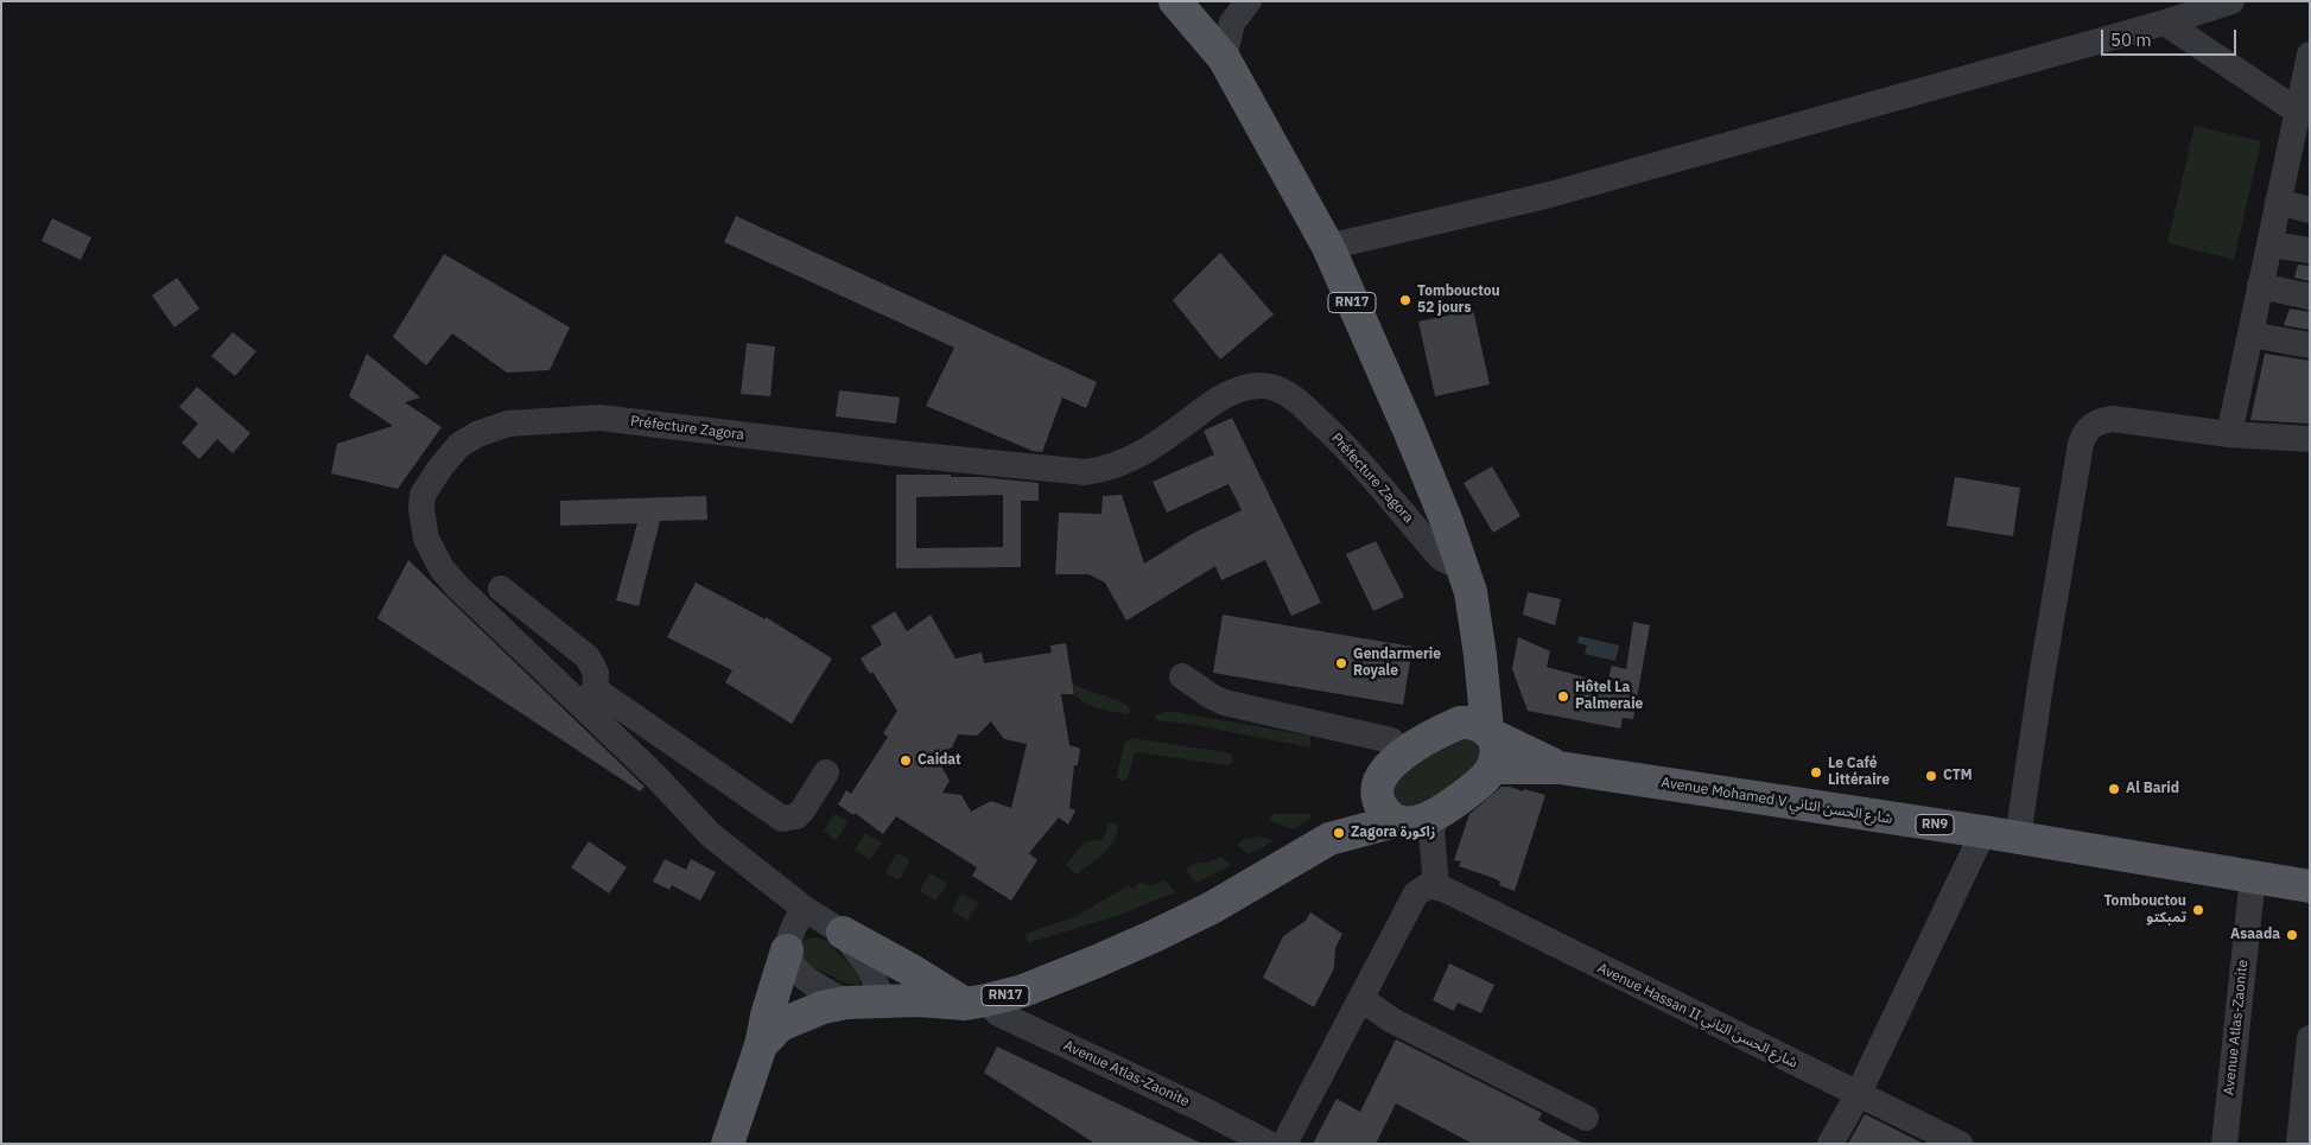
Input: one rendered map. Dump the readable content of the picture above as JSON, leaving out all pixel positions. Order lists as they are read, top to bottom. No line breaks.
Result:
{"streets":{"main road":["RN17","Avenue Mohamed V شارع الحسن الثاني","RN9"],"street":["Préfecture Zagora","Avenue Hassan II شارع الحسن الثاني","Avenue Atlas-Zaonite"]},"crossings":[["RN17","Préfecture Zagora"],["RN17","RN9"],["RN17","Avenue Atlas-Zaonite"],["Avenue Mohamed V شارع الحسن الثاني","RN9"],["Avenue Mohamed V شارع الحسن الثاني","Avenue Atlas-Zaonite"]],"places":["Tombouctou 52 jours","Gendarmerie Royale","Hôtel La Palmeraie","Caidat","Le Café Littéraire","CTM","Al Barid","Zagora زاكورة","Tombouctou تمبكتو","Asaada"],"scale_bar":"50 m"}
